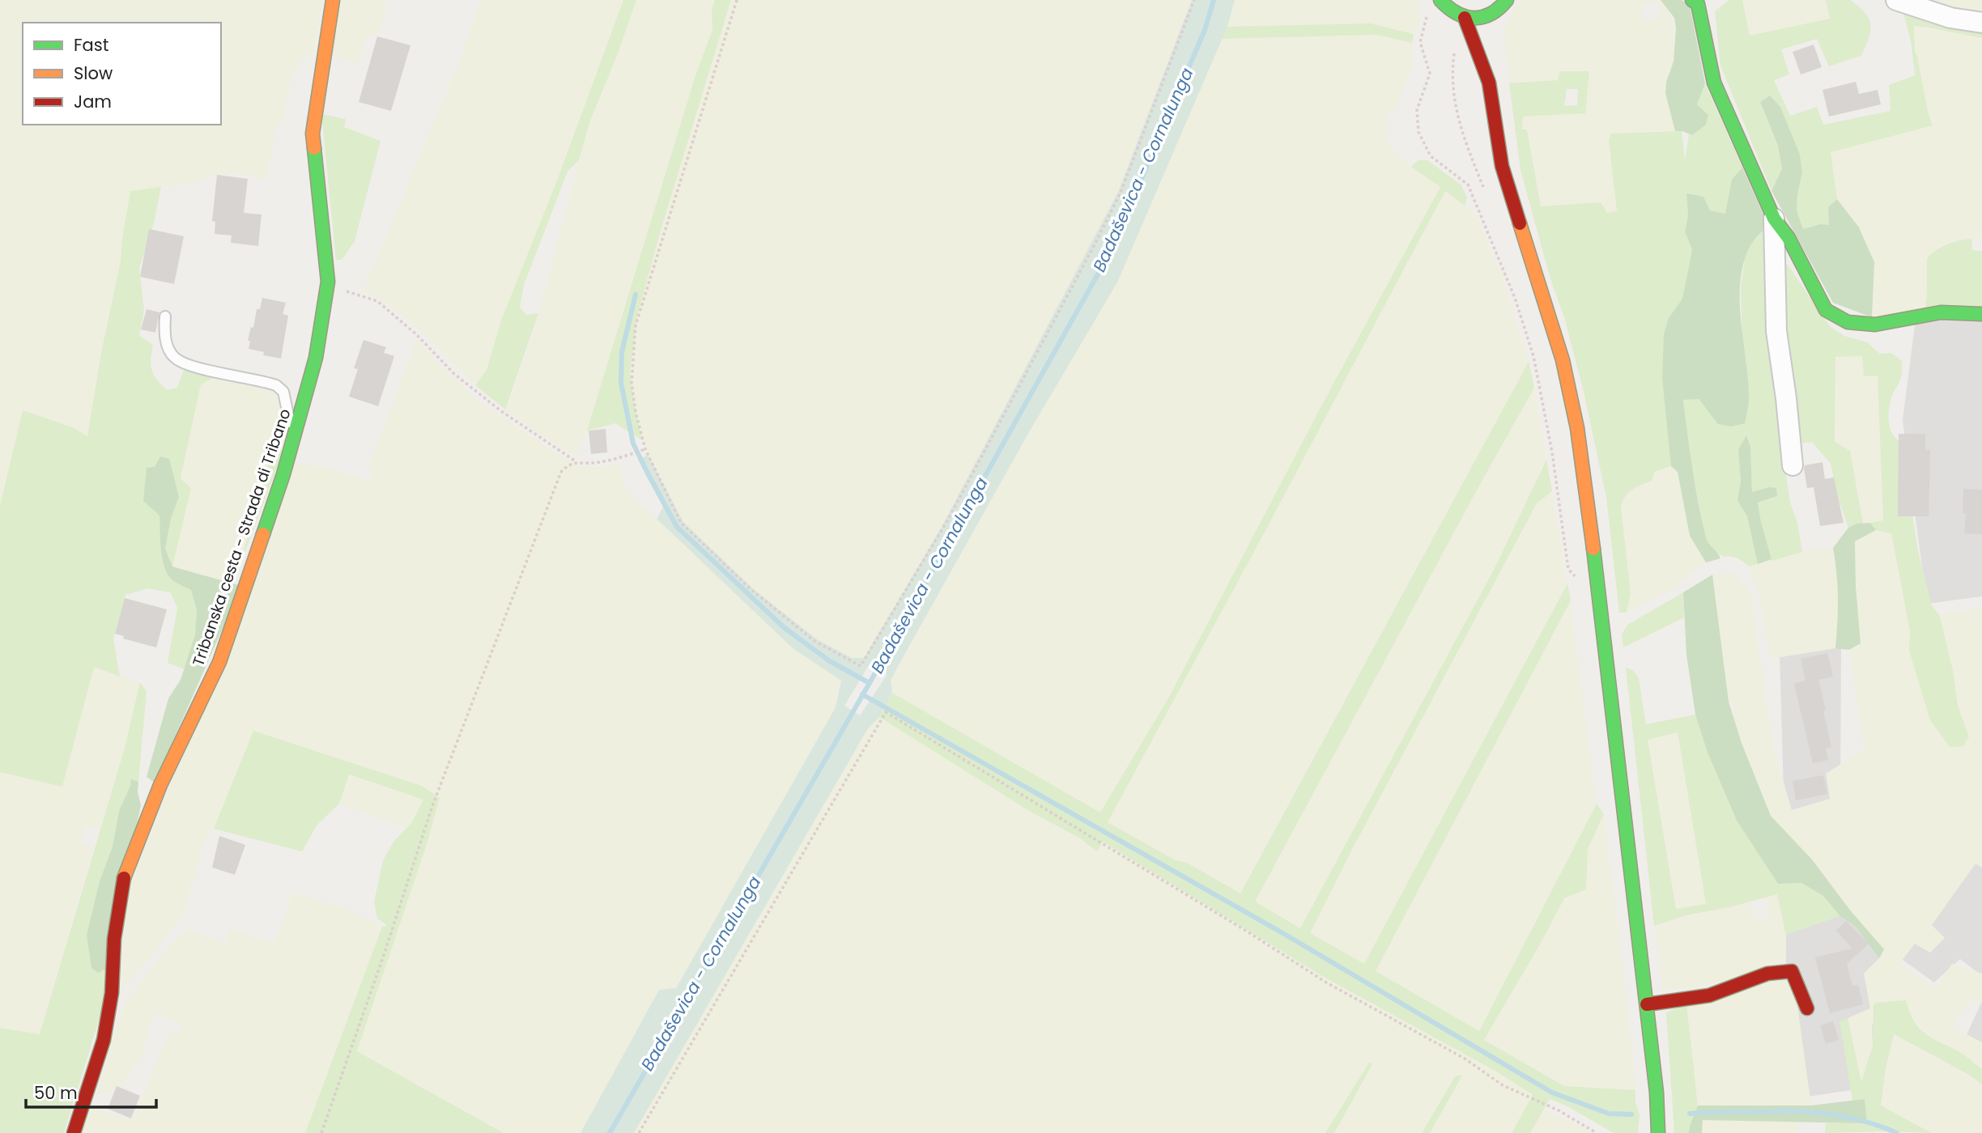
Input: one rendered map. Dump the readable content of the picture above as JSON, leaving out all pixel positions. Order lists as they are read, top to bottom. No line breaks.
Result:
{"streets":{"street":["Tribanska cesta - Strada di Tribano"]},"water":["Badaševica - Cornalunga"],"legend":["Fast","Slow","Jam"],"scale_bar":"50 m"}
